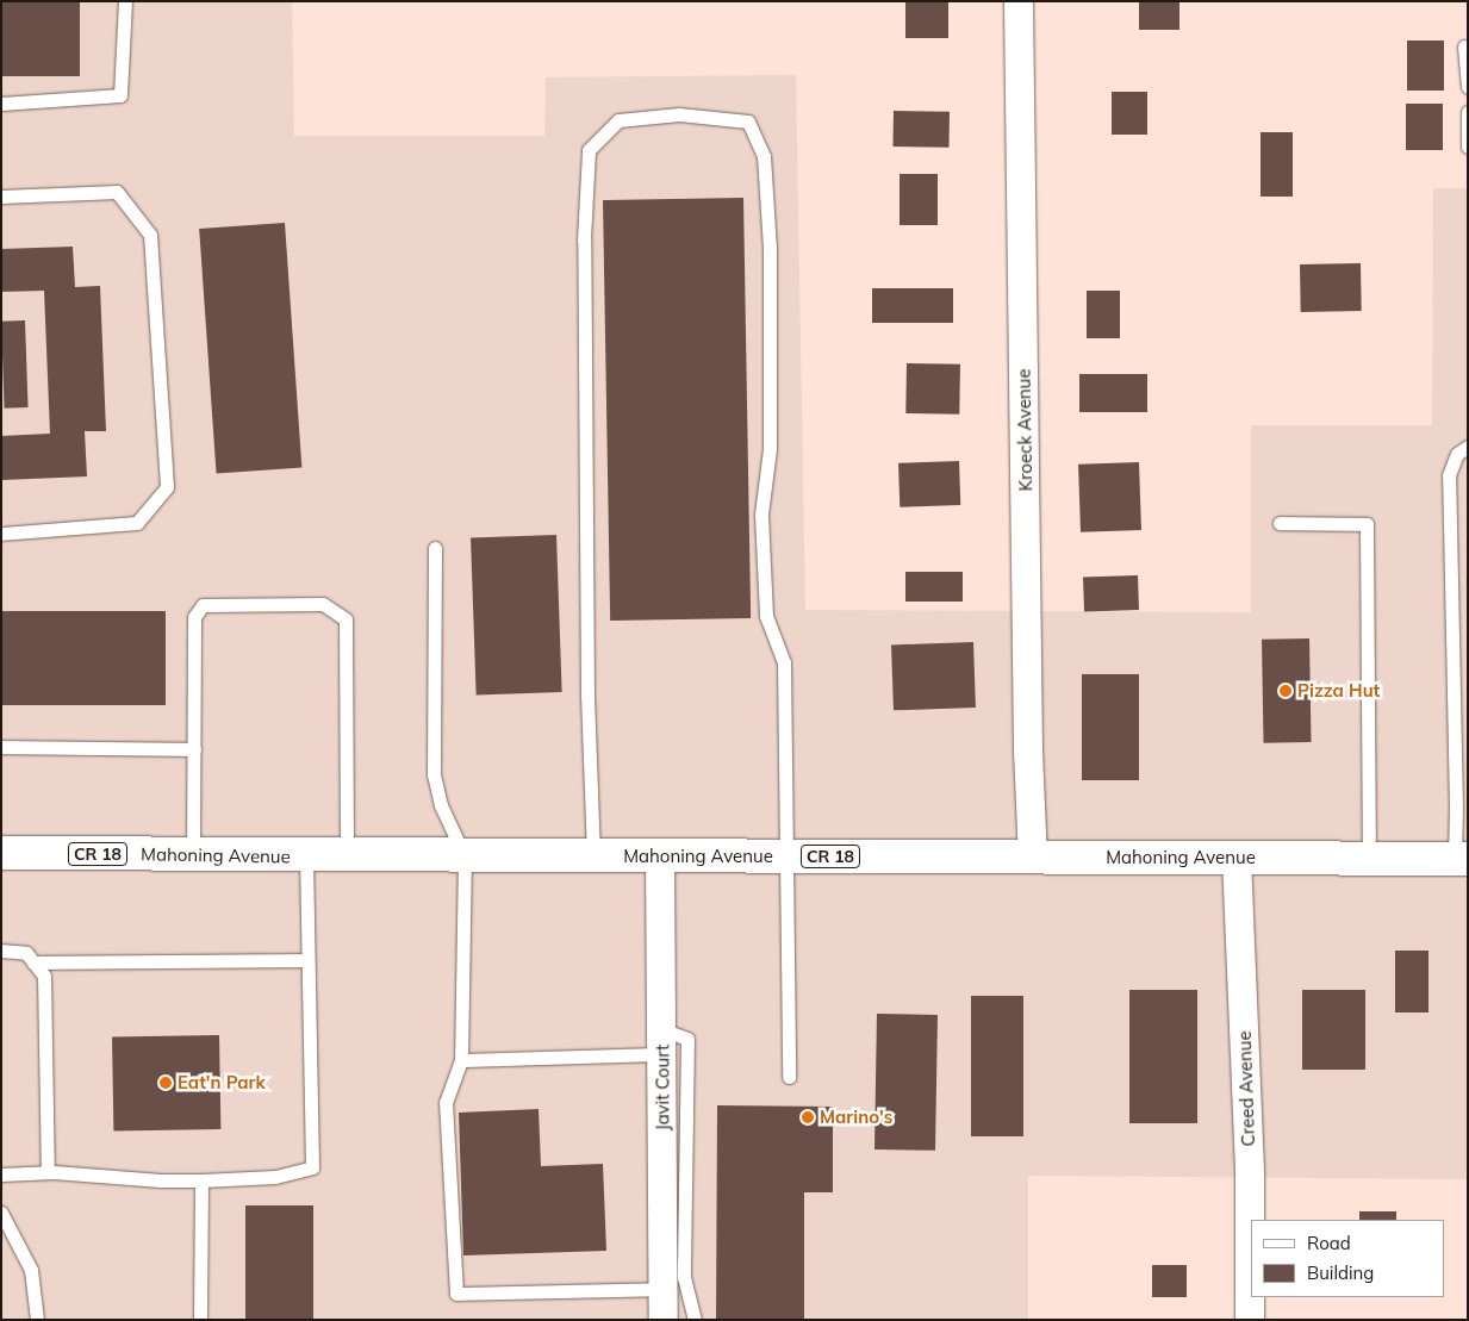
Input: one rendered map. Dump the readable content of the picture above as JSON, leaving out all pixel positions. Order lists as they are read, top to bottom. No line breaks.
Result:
{"streets":{"main road":["CR 18","Mahoning Avenue"],"street":["Kroeck Avenue","Javit Court","Creed Avenue"]},"crossings":[["Kroeck Avenue","Mahoning Avenue"],["Mahoning Avenue","Javit Court"],["Mahoning Avenue","Creed Avenue"]],"places":["Pizza Hut","Eat'n Park","Marino's"],"legend":["Road","Building"]}
